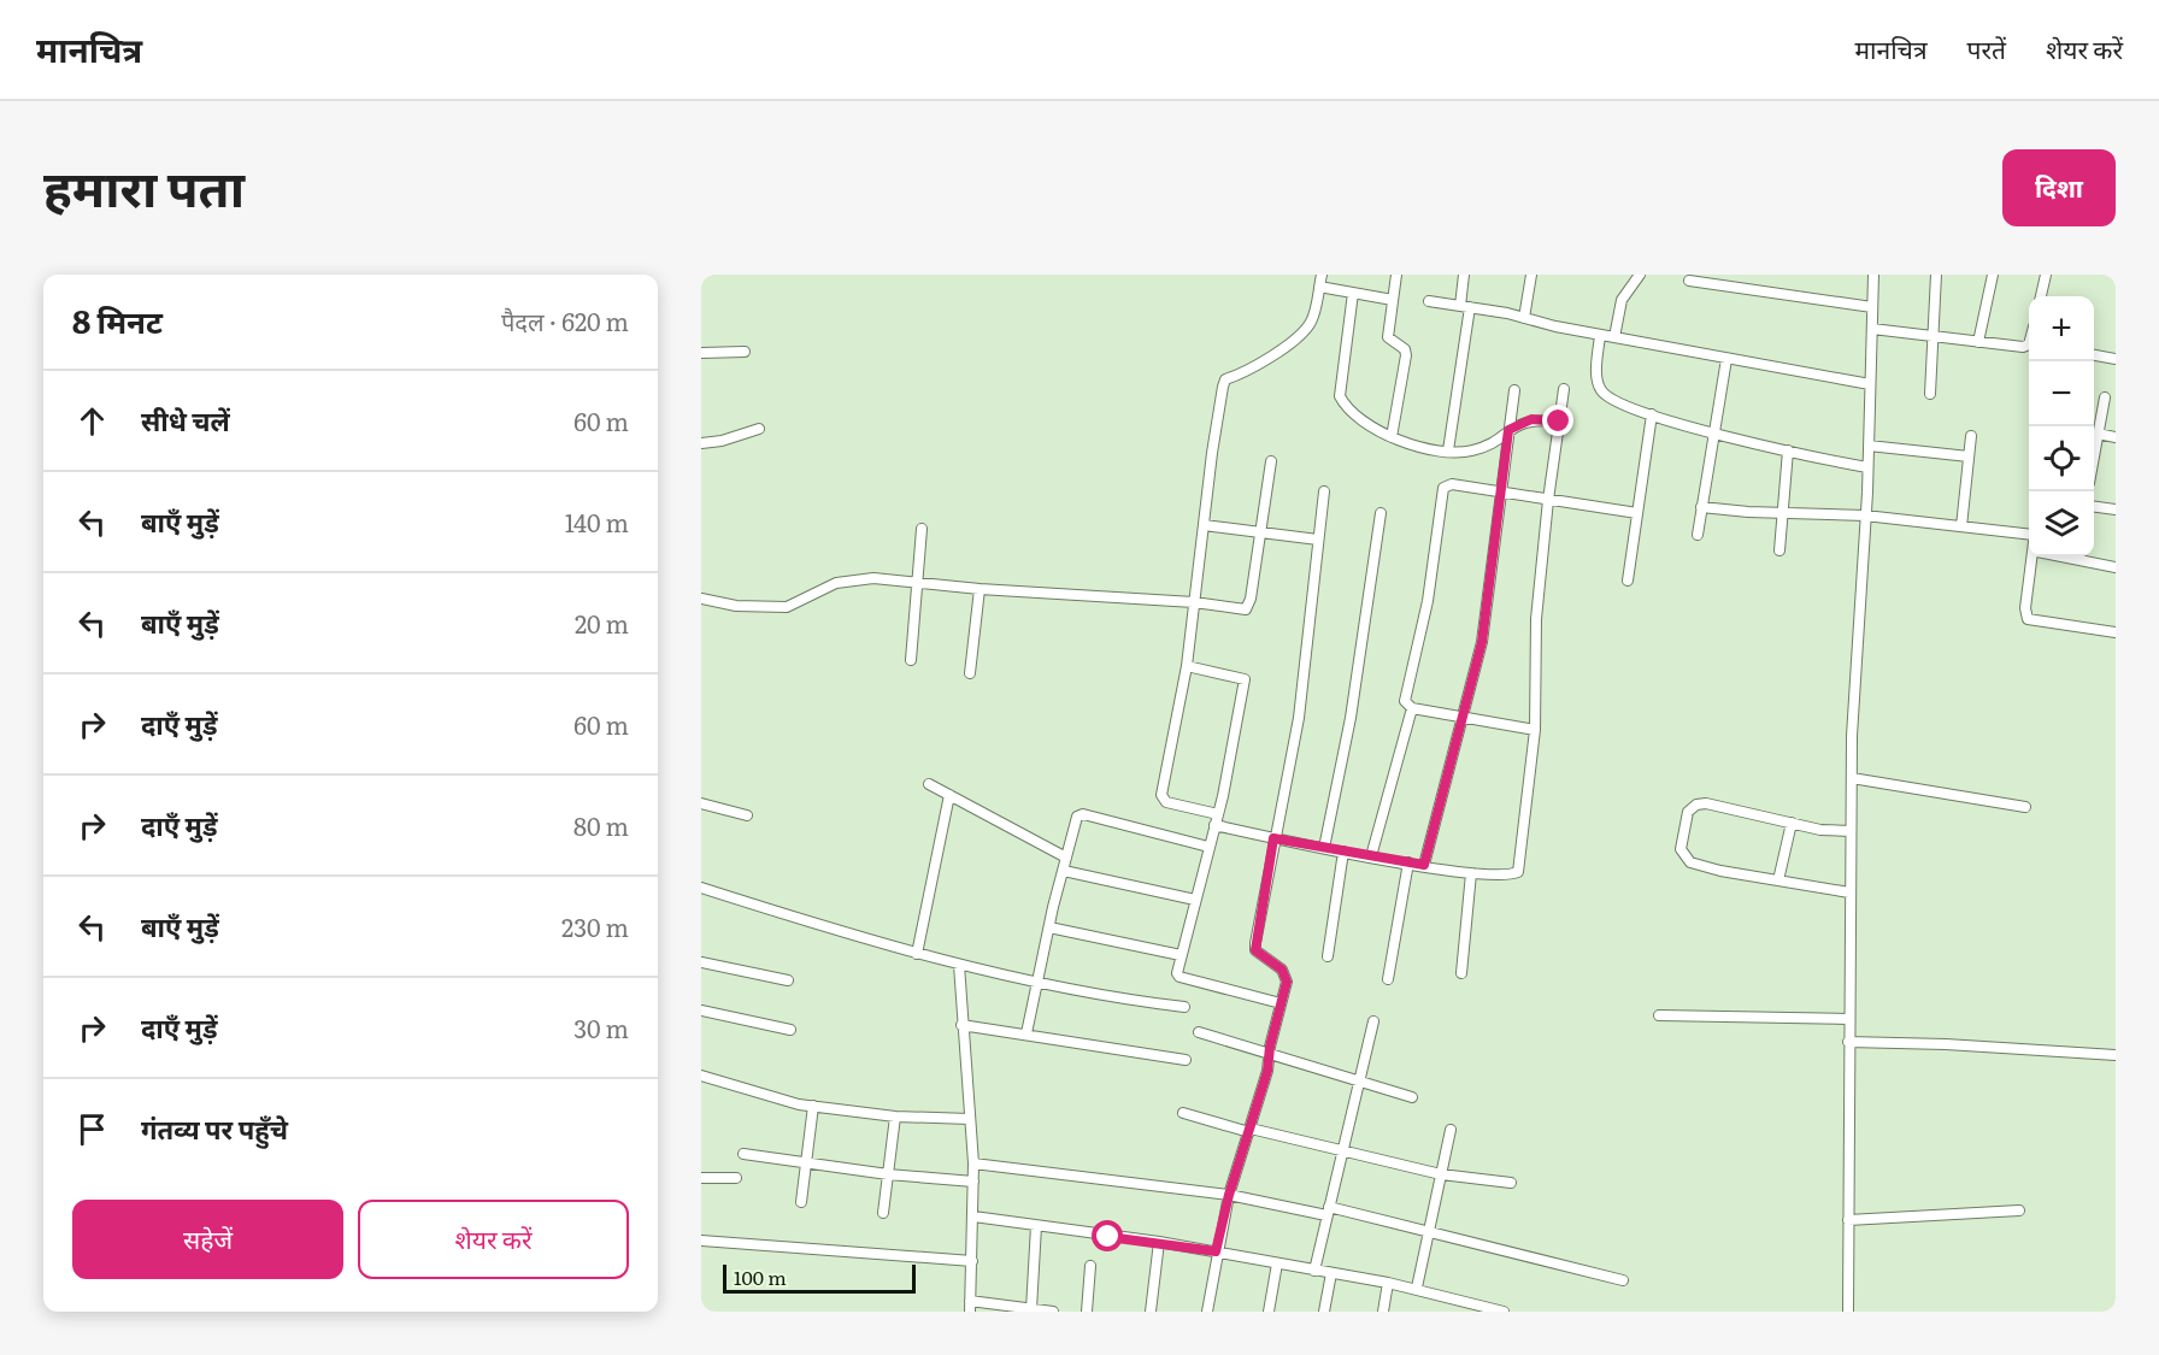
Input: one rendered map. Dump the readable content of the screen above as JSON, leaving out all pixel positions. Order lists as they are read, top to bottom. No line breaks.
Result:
{"scale_bar":"100 m","page":{"header":"मानचित्र","nav":["मानचित्र","परतें","शेयर करें"],"title":"हमारा पता","buttons":["दिशा",["सहेजें","शेयर करें"]],"heading":["8 मिनट","पैदल · 620 m"],"map_buttons":["+","−"],"list":[["सीधे चलें","60 m"],["बाएँ मुड़ें","140 m"],["बाएँ मुड़ें","20 m"],["दाएँ मुड़ें","60 m"],["दाएँ मुड़ें","80 m"],["बाएँ मुड़ें","230 m"],["दाएँ मुड़ें","30 m"],"गंतव्य पर पहुँचे"],"scale":"100 m"}}
